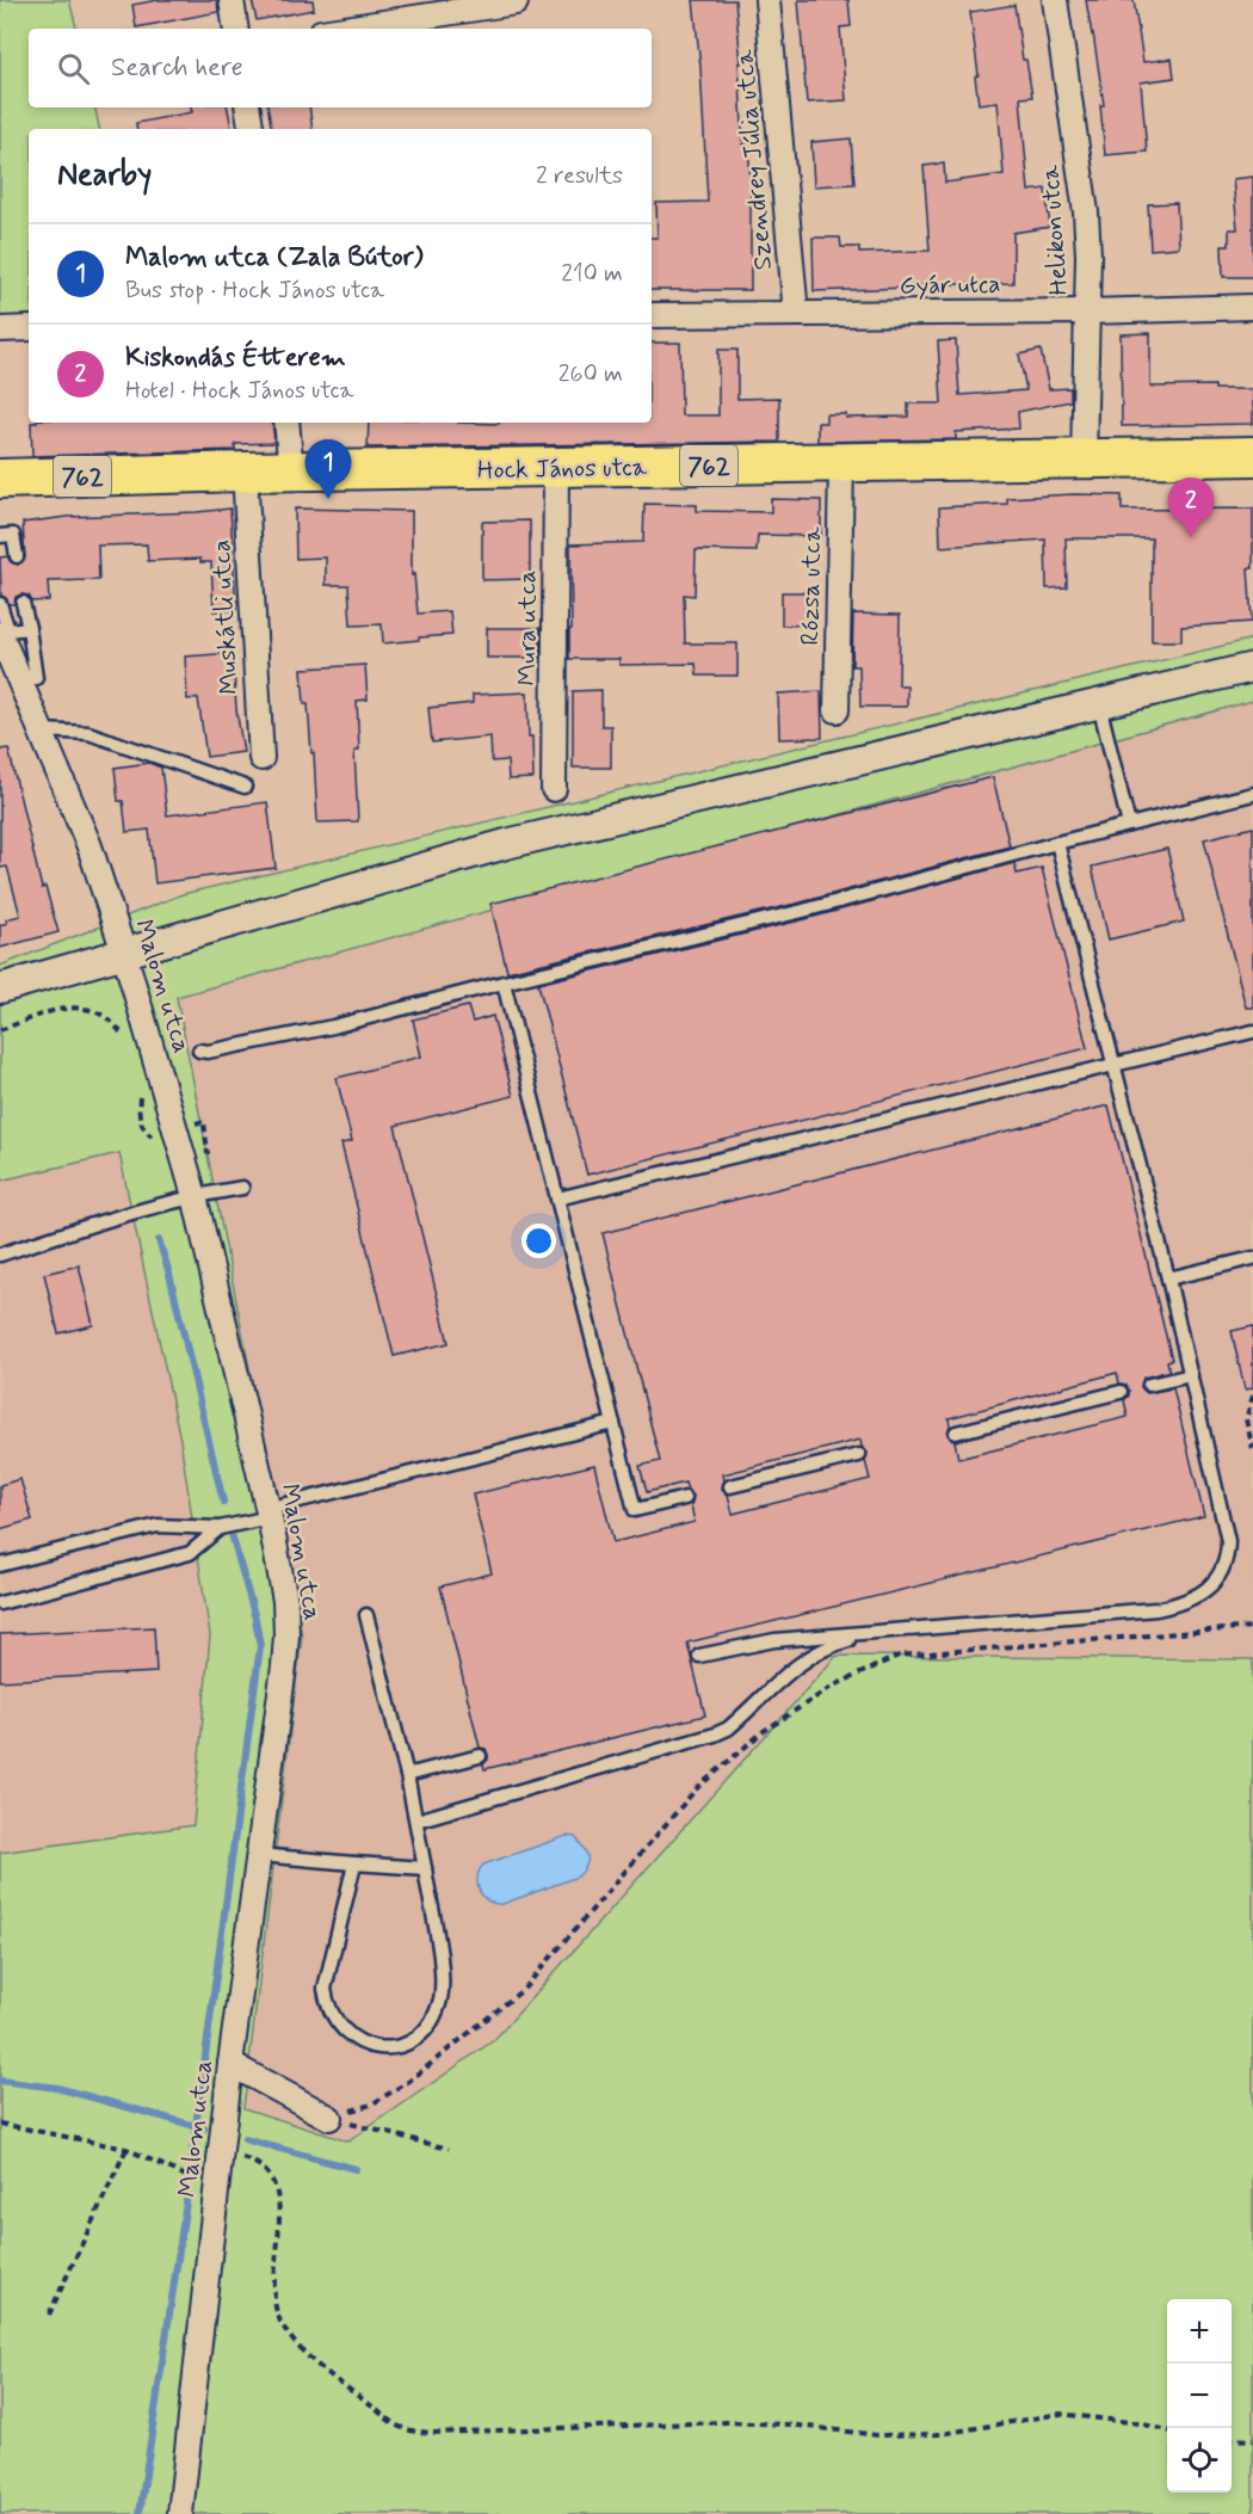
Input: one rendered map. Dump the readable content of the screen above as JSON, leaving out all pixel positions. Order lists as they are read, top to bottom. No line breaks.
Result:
{"streets":{"main road":["762","Hock János utca"],"street":["Szendrey Júlia utca","Helikon utca","Gyár utca","Rózsa utca","Muskátli utca","Mura utca","Malom utca"]},"crossings":[["Szendrey Júlia utca","Gyár utca"],["Helikon utca","Gyár utca"],["Helikon utca","Hock János utca"],["Hock János utca","Rózsa utca"],["Hock János utca","Muskátli utca"],["Hock János utca","Mura utca"]],"page":{"search":"Search here","heading":["Nearby","2 results"],"list":[{"mark":"1","name":"Malom utca (Zala Bútor)","note":"Bus stop · Hock János utca","value":"210 m"},{"mark":"2","name":"Kiskondás Étterem","note":"Hotel · Hock János utca","value":"260 m"}],"pins":["1","2"],"map_buttons":["+","−"]}}
